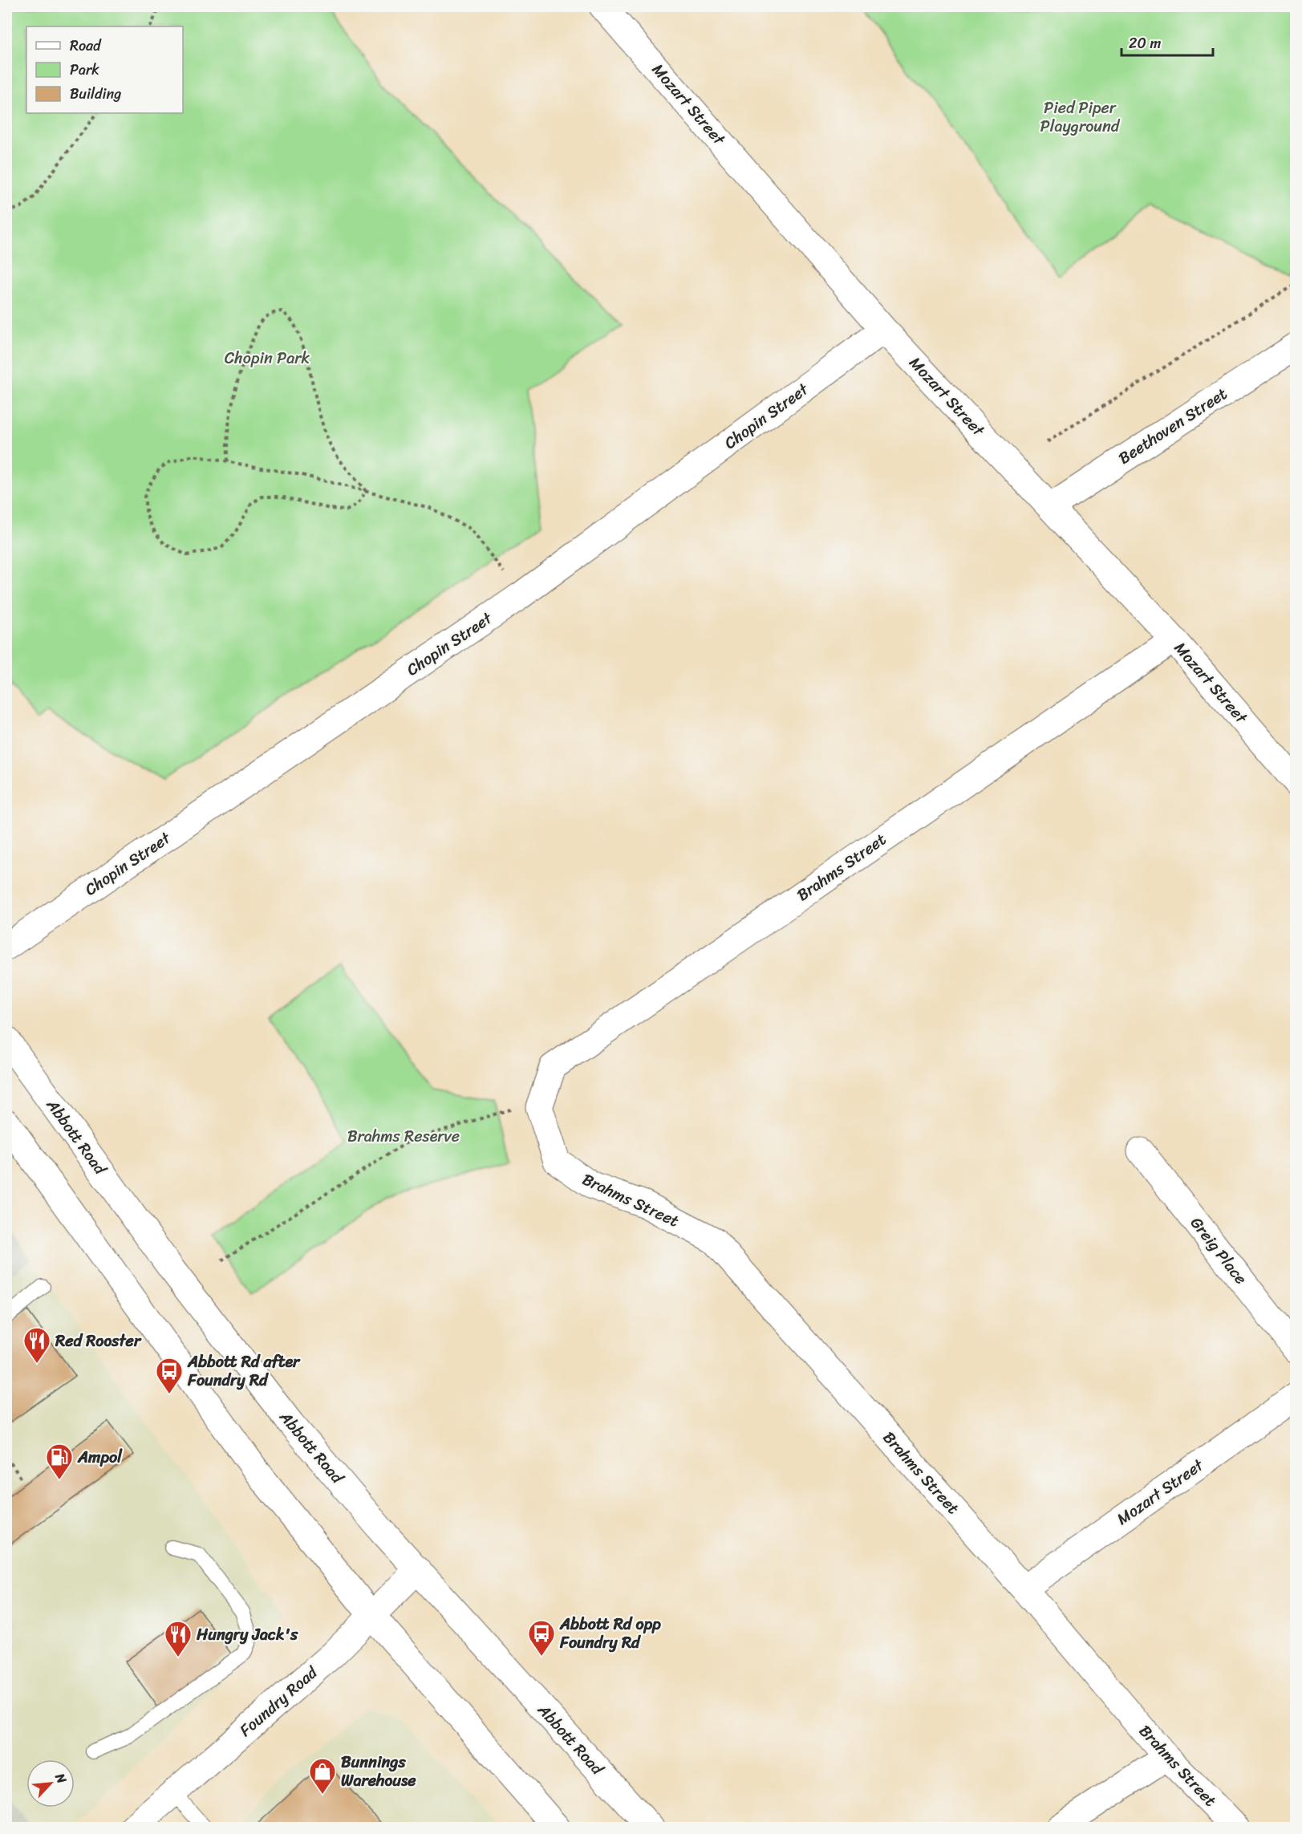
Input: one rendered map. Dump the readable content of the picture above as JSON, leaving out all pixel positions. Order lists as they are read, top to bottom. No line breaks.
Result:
{"streets":{"street":["Mozart Street","Chopin Street","Beethoven Street","Brahms Street","Abbott Road","Greig Place","Foundry Road"]},"crossings":[["Mozart Street","Chopin Street"],["Mozart Street","Beethoven Street"],["Mozart Street","Brahms Street"],["Abbott Road","Foundry Road"]],"parks":["Pied Piper Playground","Chopin Park","Brahms Reserve"],"places":{"restaurant":["Red Rooster","Hungry Jack's"],"bus stop":["Abbott Rd after Foundry Rd","Abbott Rd opp Foundry Rd"],"fuel station":["Ampol"],"shop":["Bunnings Warehouse"]},"legend":["Road","Park","Building"],"scale_bar":"20 m","north":"top right"}
